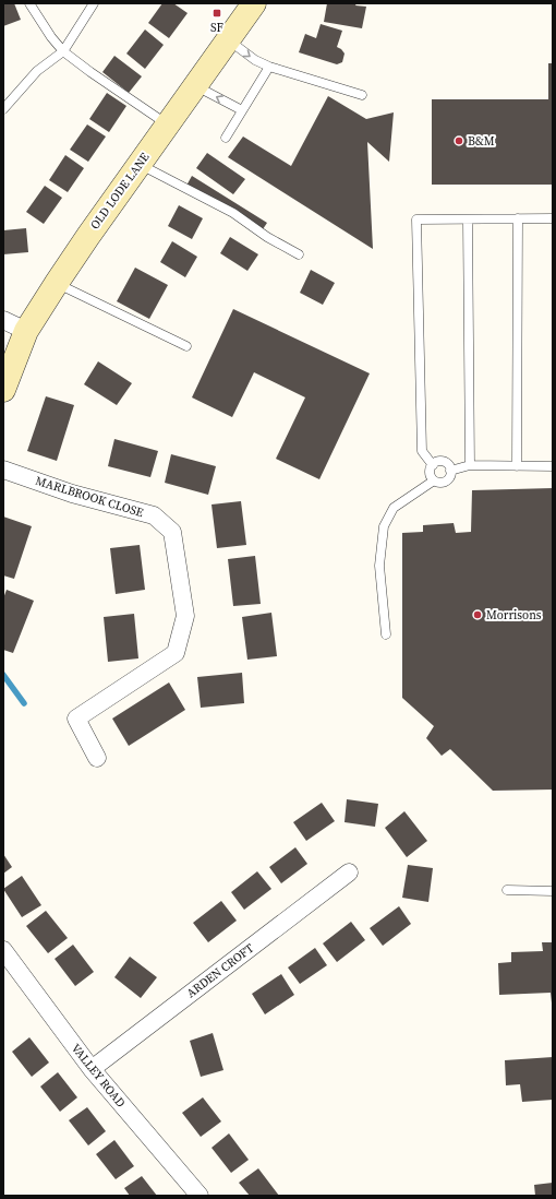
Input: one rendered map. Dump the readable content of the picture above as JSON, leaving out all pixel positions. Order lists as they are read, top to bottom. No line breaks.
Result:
{"streets":{"street":["OLD LODE LANE","MARLBROOK CLOSE","ARDEN CROFT","VALLEY ROAD"]},"crossings":[["ARDEN CROFT","VALLEY ROAD"]],"places":{"transit":["SF"],"other":["B&M","Morrisons"]}}
